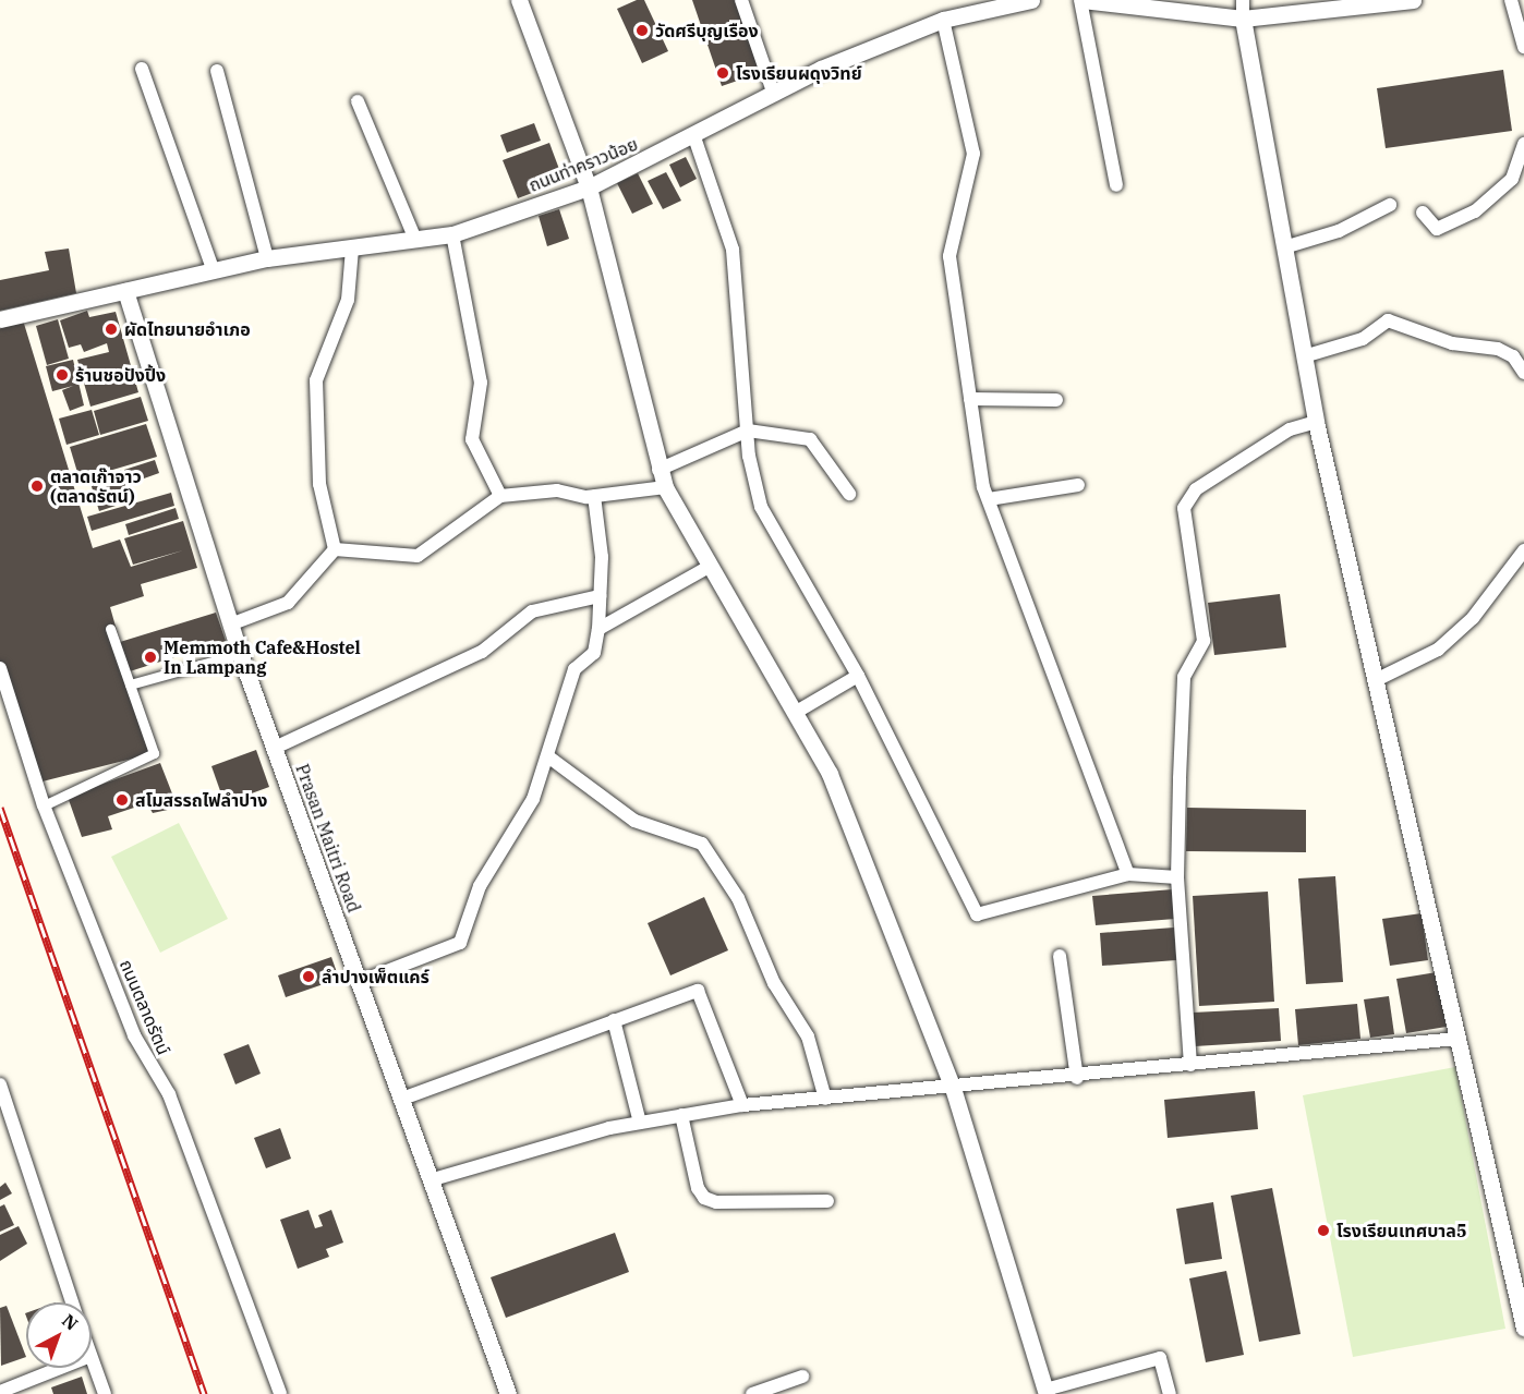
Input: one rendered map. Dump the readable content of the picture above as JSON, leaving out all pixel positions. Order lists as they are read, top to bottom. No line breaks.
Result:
{"streets":{"street":["ถนนท่าคราวน้อย","Prasan Maitri Road","ถนนตลาดรัตน์"]},"crossings":[["ถนนท่าคราวน้อย","Prasan Maitri Road"]],"places":["วัดศรีบุญเรือง","โรงเรียนผดุงวิทย์","ผัดไทยนายอำเภอ","ร้านชอปังปิ้ง","ตลาดเก๊าจาว (ตลาดรัตน์)","Memmoth Cafe&Hostel In Lampang","สโมสรรถไฟลำปาง","ลำปางเพ็ตแคร์","โรงเรียนเทศบาล5"],"north":"top right"}
